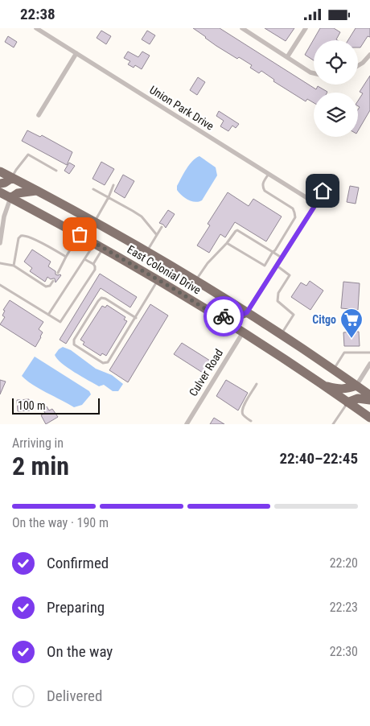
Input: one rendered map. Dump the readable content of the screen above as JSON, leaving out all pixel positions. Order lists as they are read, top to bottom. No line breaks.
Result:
{"streets":{"highway":["East Colonial Drive"],"street":["Union Park Drive","Culver Road"]},"crossings":[["East Colonial Drive","Culver Road"]],"places":{"supermarket":["Citgo"]},"scale_bar":"100 m","page":{"status":"22:38","scale":"100 m","heading":["2 min","Arriving in","22:40–22:45"],"bar":"On the way · 190 m","list":[["Confirmed","22:20"],["Preparing","22:23"],["On the way","22:30"],"Delivered"]}}
